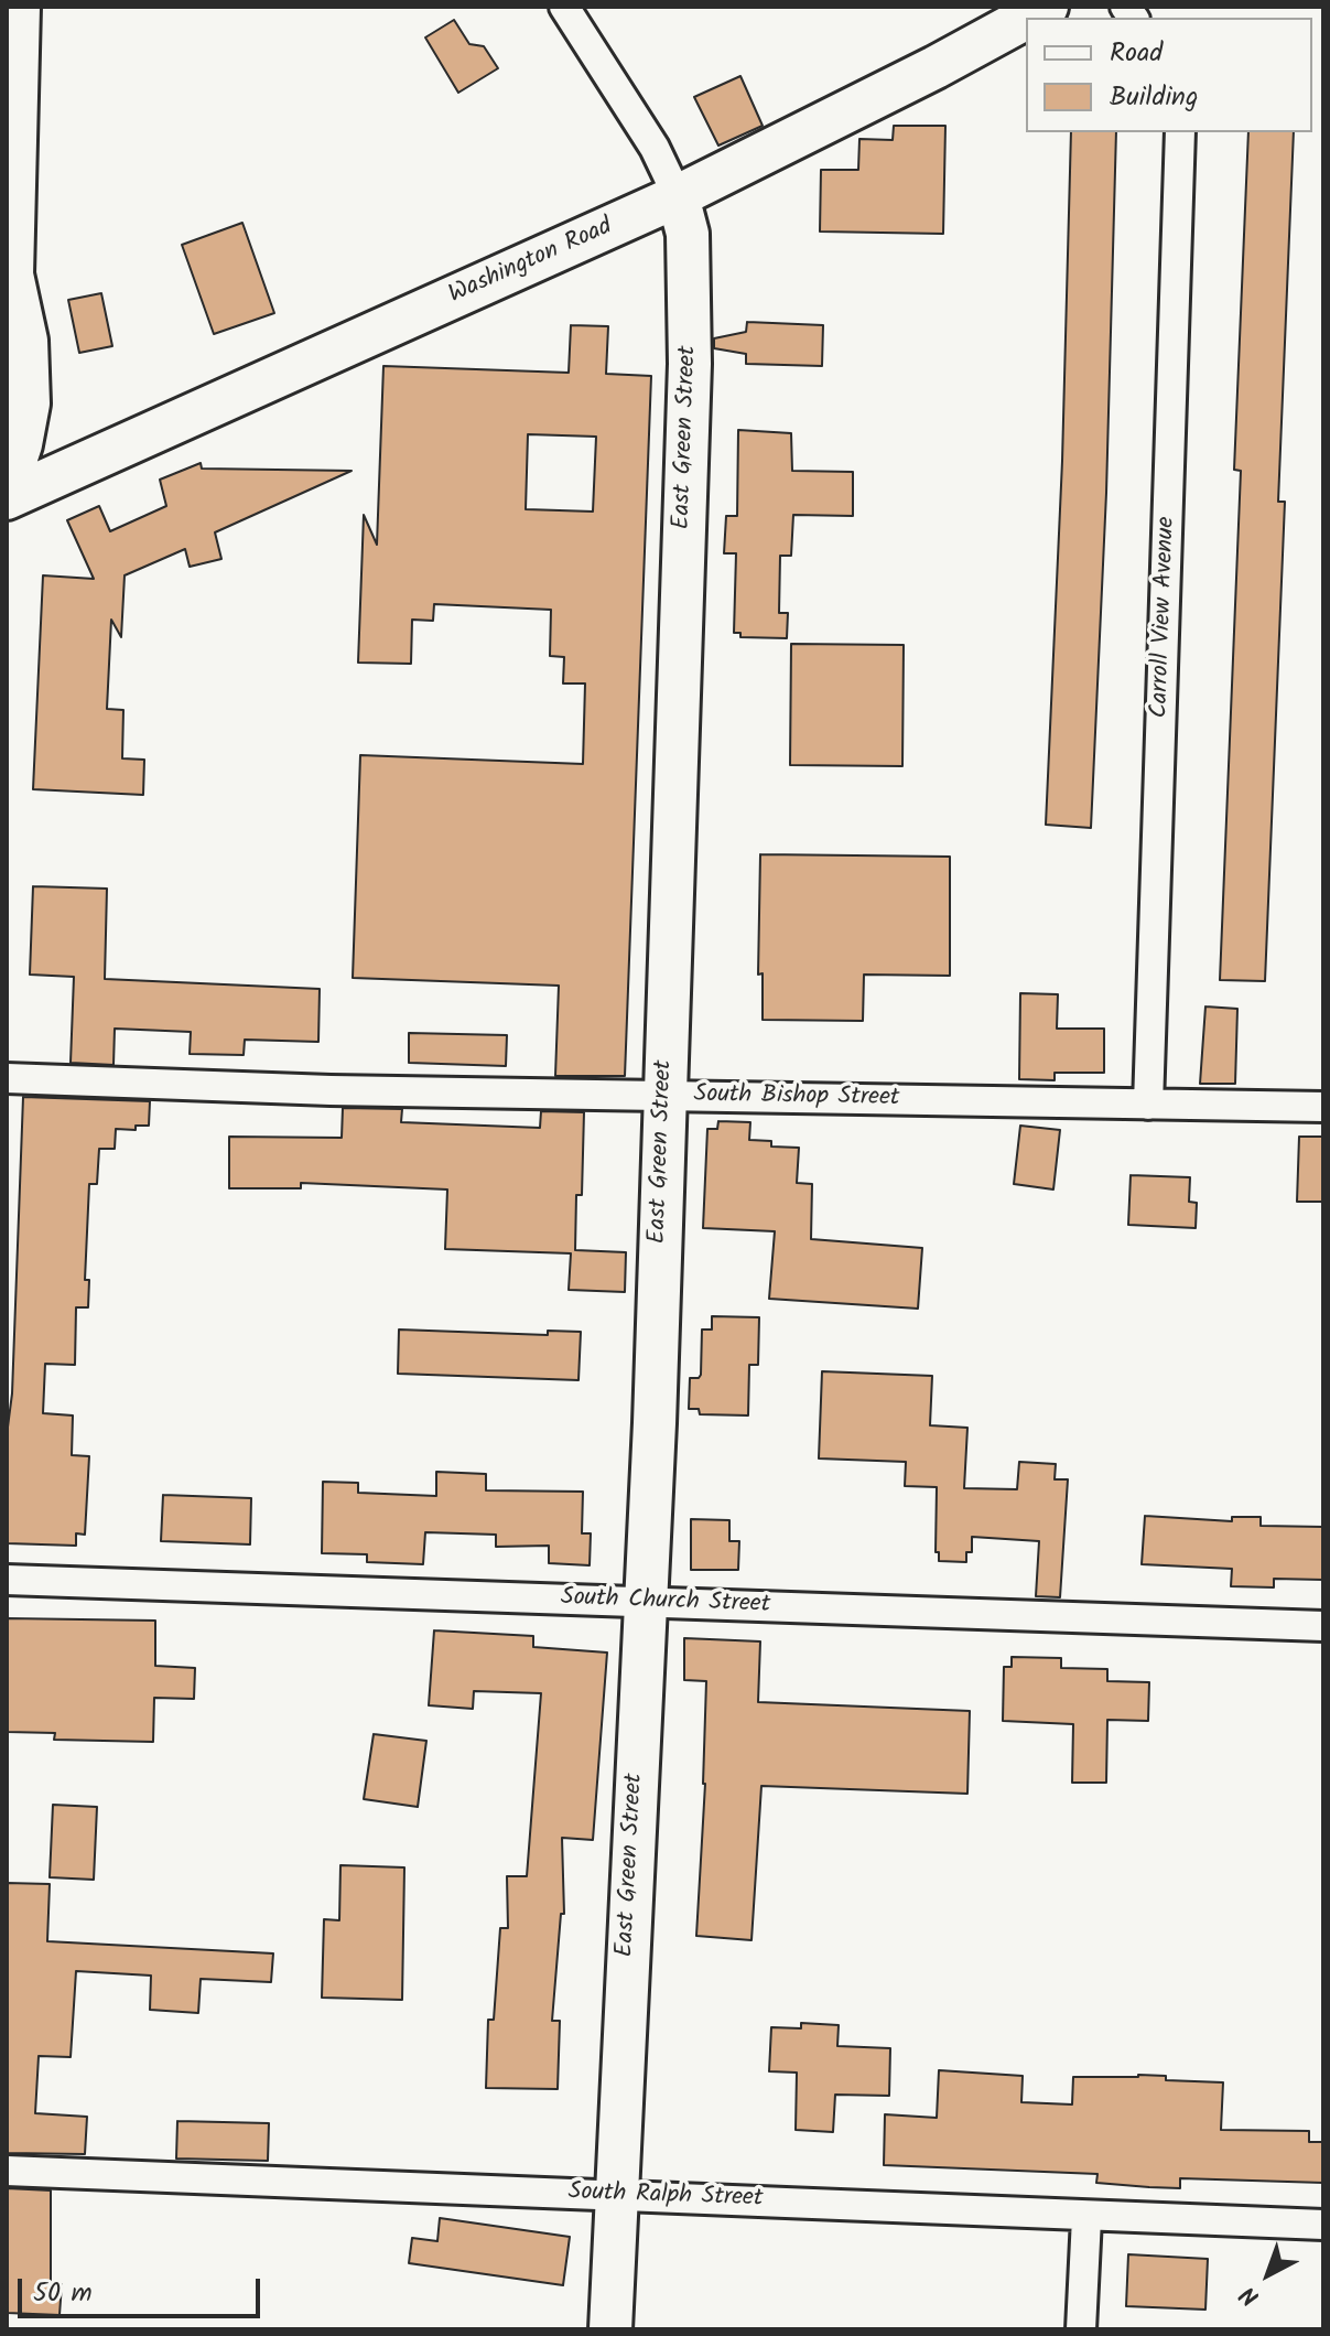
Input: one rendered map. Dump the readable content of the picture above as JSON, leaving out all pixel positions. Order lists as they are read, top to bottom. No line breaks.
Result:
{"streets":{"street":["Washington Road","East Green Street","Carroll View Avenue","South Bishop Street","South Church Street","South Ralph Street"]},"crossings":[["Washington Road","East Green Street"],["East Green Street","South Bishop Street"],["East Green Street","South Church Street"],["East Green Street","South Ralph Street"],["Carroll View Avenue","South Bishop Street"]],"legend":["Road","Building"],"scale_bar":"50 m","north":"bottom left"}
